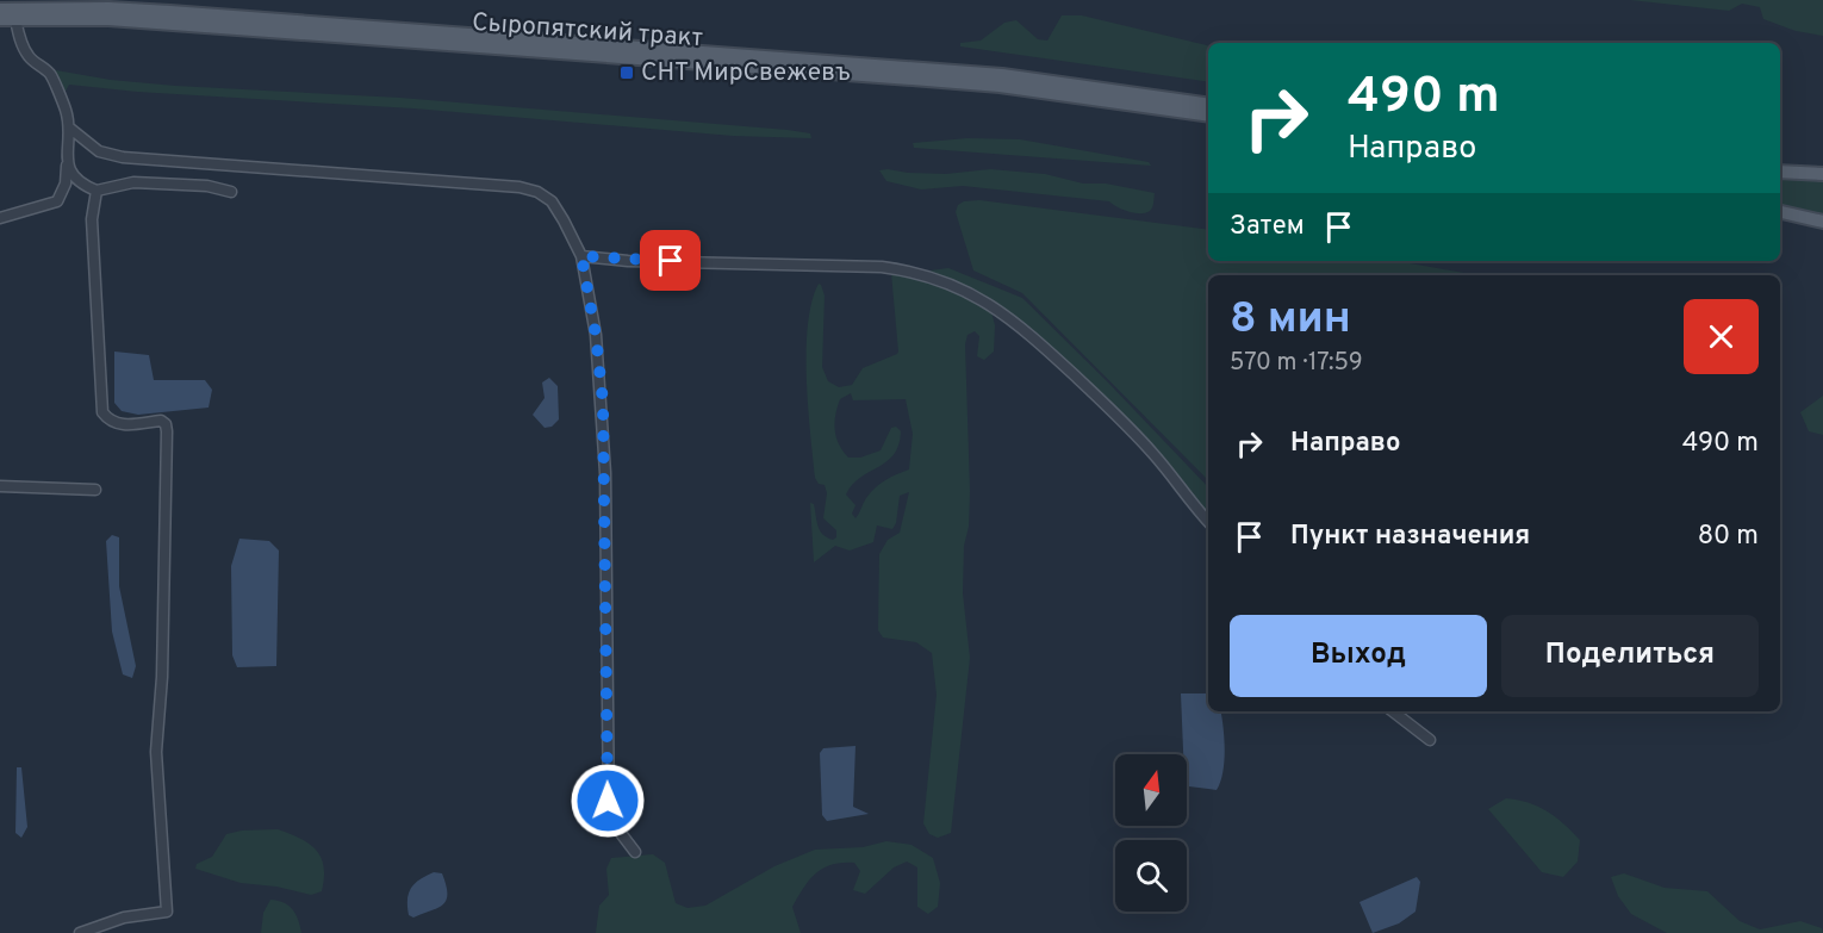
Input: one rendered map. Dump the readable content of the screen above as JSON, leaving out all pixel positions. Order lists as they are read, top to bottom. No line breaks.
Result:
{"streets":{"main road":["Сыропятский тракт"]},"places":{"transit":["СНТ МирСвежевъ"]},"north":"top","page":{"turn":["490 m","Направо"],"then":"Затем","heading":["8 мин","570 m · 17:59"],"list":[{"name":"Направо","value":"490 m"},{"name":"Пункт назначения","value":"80 m"}],"buttons":["Выход","Поделиться"]}}
